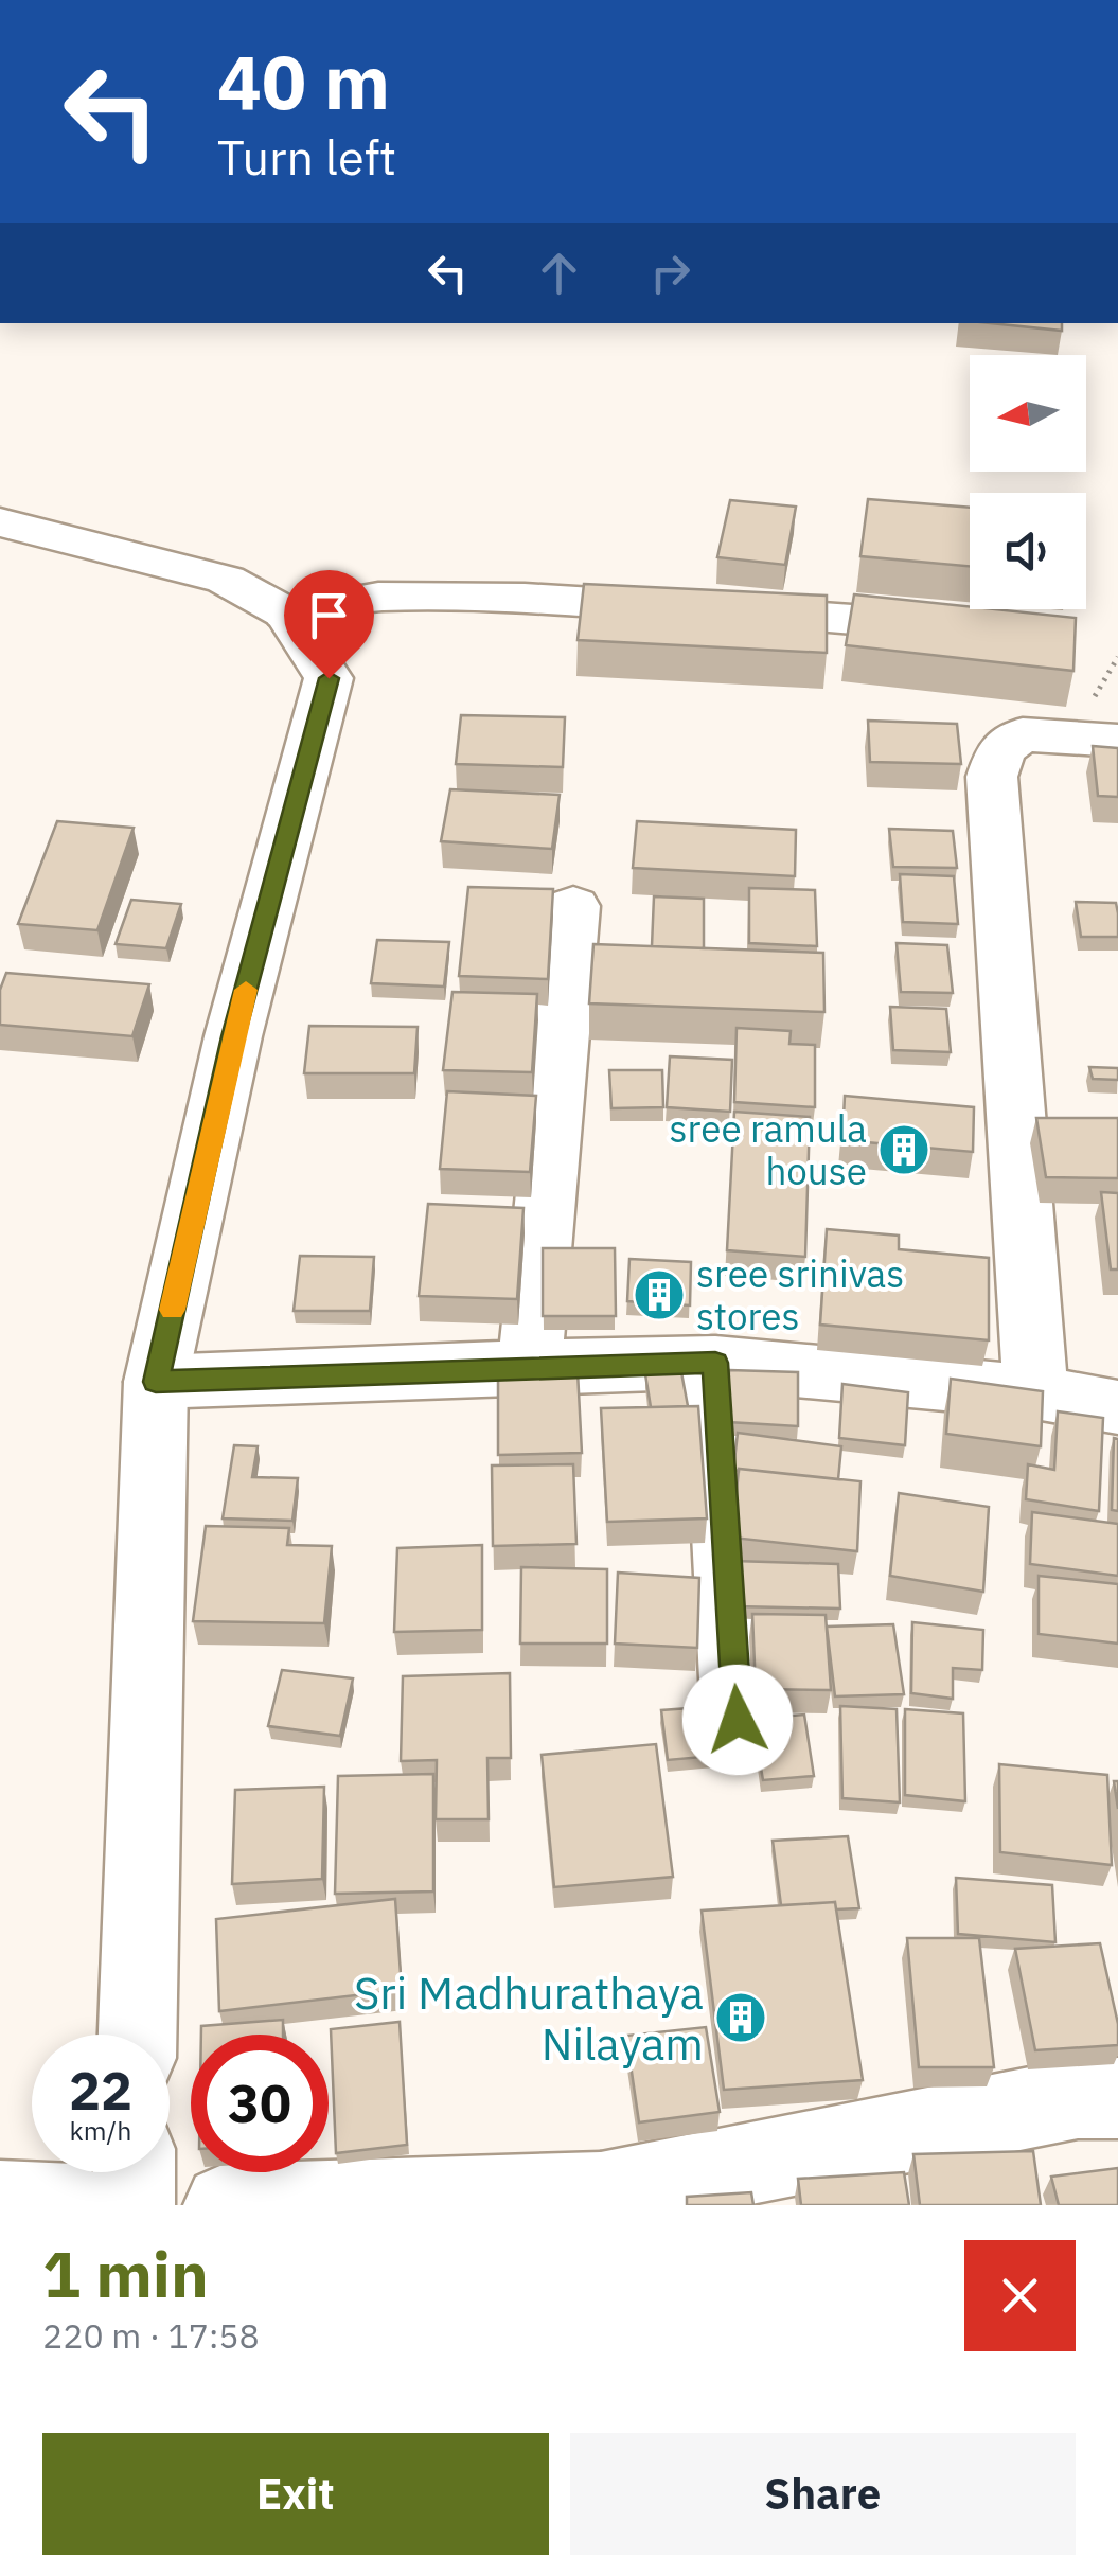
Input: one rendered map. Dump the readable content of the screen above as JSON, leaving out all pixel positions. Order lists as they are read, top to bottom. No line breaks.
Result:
{"places":{"building":["sree ramula house","sree srinivas stores","Sri Madhurathaya Nilayam"]},"north":"left","page":{"turn":["40 m","Turn left"],"speed":"22 km/h","limit":"30","heading":["1 min","220 m · 17:58"],"buttons":["Exit","Share"]}}
